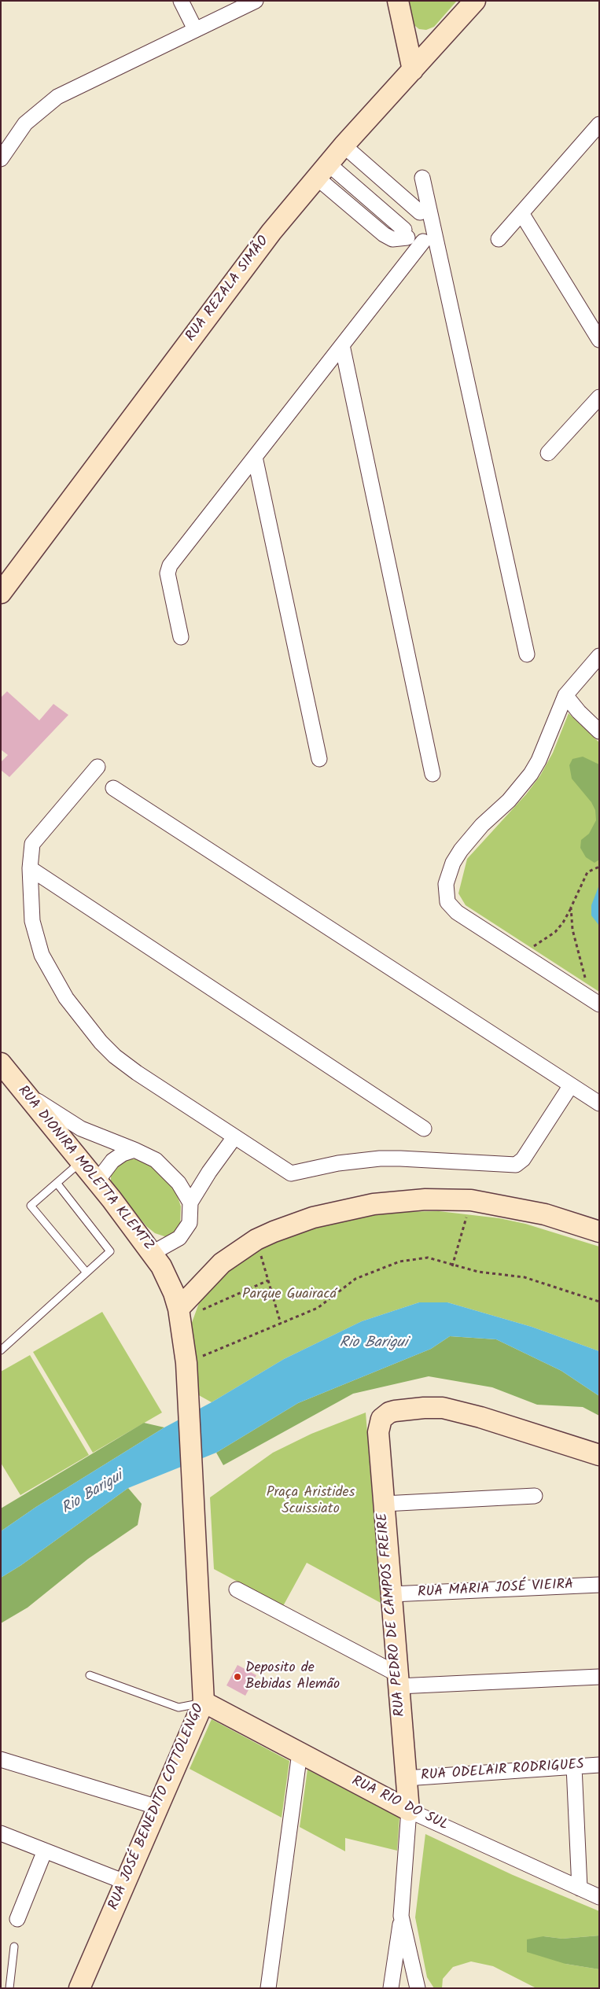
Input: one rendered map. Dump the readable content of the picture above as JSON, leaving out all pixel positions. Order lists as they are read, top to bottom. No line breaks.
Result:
{"streets":{"main road":["RUA REZALA SIMÃO","RUA DIONIRA MOLETTA KLEMTZ","RUA PEDRO DE CAMPOS FREIRE","RUA RIO DO SUL","RUA JOSÉ BENEDITO COTTOLENGO"],"street":["RUA MARIA JOSÉ VIEIRA","RUA ODELAIR RODRIGUES"]},"crossings":[["RUA DIONIRA MOLETTA KLEMTZ","RUA JOSÉ BENEDITO COTTOLENGO"],["RUA MARIA JOSÉ VIEIRA","RUA PEDRO DE CAMPOS FREIRE"],["RUA PEDRO DE CAMPOS FREIRE","RUA ODELAIR RODRIGUES"],["RUA PEDRO DE CAMPOS FREIRE","RUA RIO DO SUL"],["RUA RIO DO SUL","RUA JOSÉ BENEDITO COTTOLENGO"]],"water":["Rio Barigui"],"parks":["Parque Guairacá","Praça Aristides Scuissiato"],"places":["Deposito de Bebidas Alemão"]}
